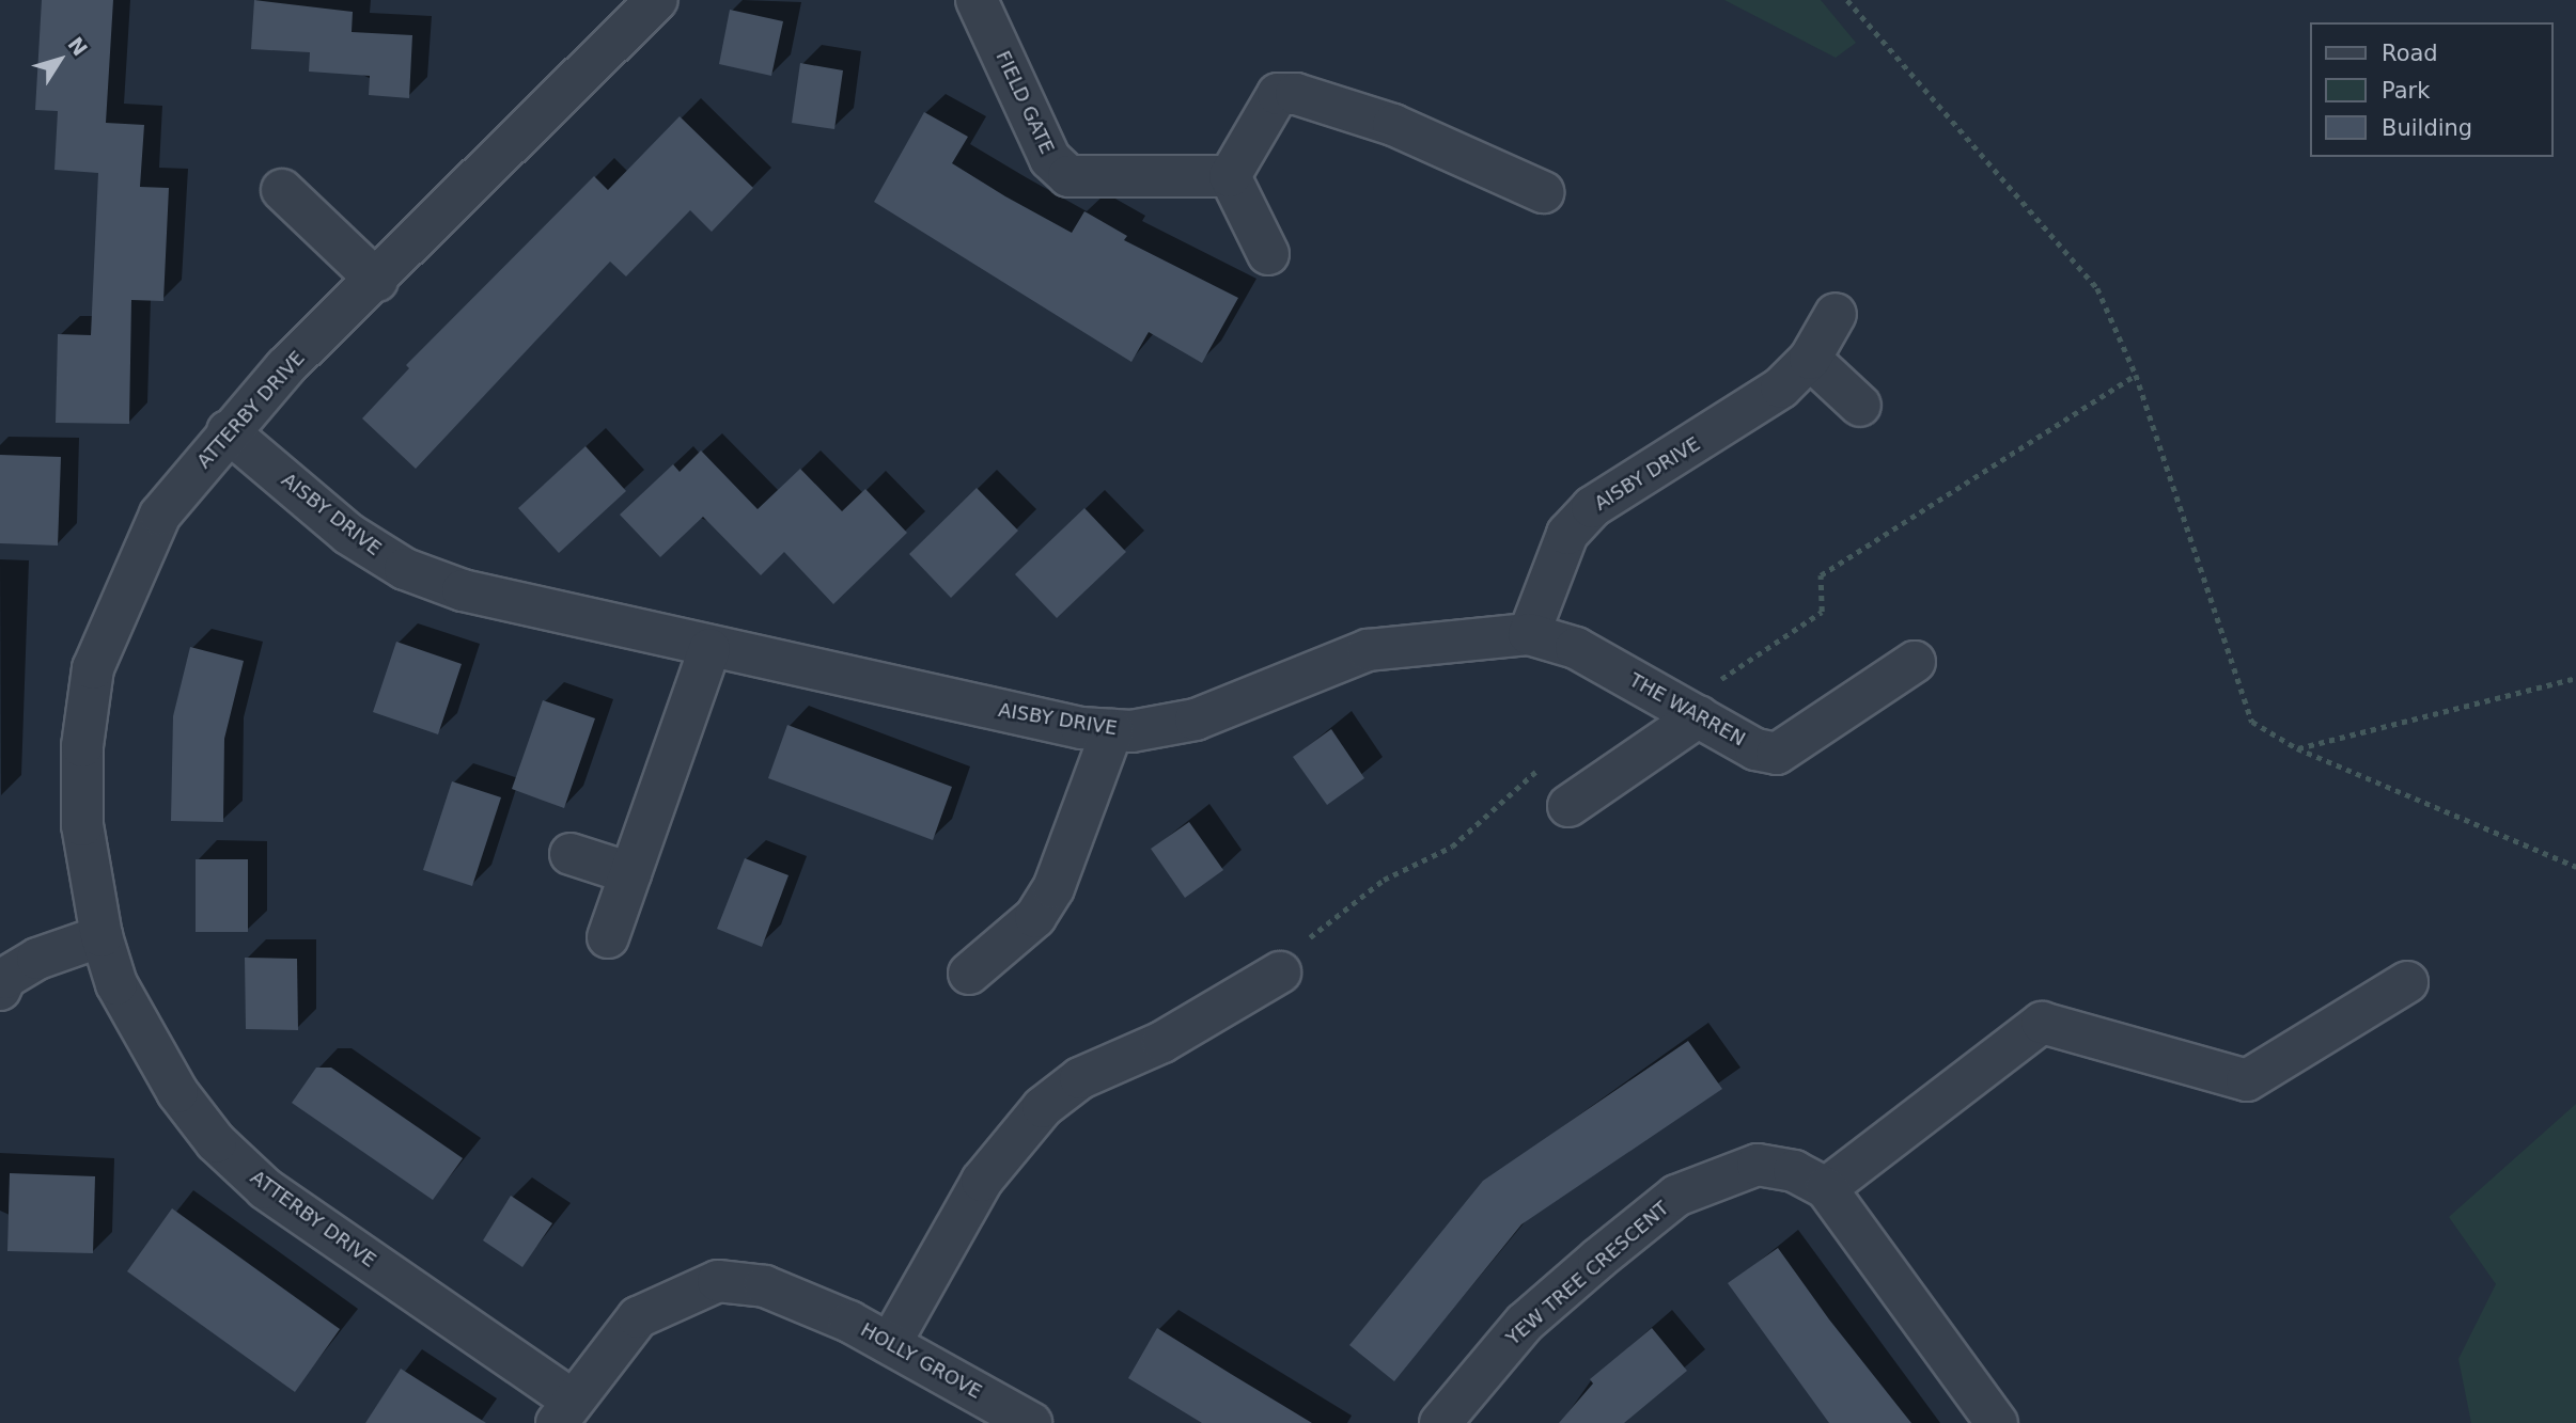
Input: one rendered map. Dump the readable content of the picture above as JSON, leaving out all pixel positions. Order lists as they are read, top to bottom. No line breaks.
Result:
{"streets":{"street":["FIELD GATE","ATTERBY DRIVE","AISBY DRIVE","THE WARREN","YEW TREE CRESCENT","HOLLY GROVE"]},"crossings":[["ATTERBY DRIVE","AISBY DRIVE"],["ATTERBY DRIVE","HOLLY GROVE"],["AISBY DRIVE","THE WARREN"]],"legend":["Road","Park","Building"],"north":"top right"}
